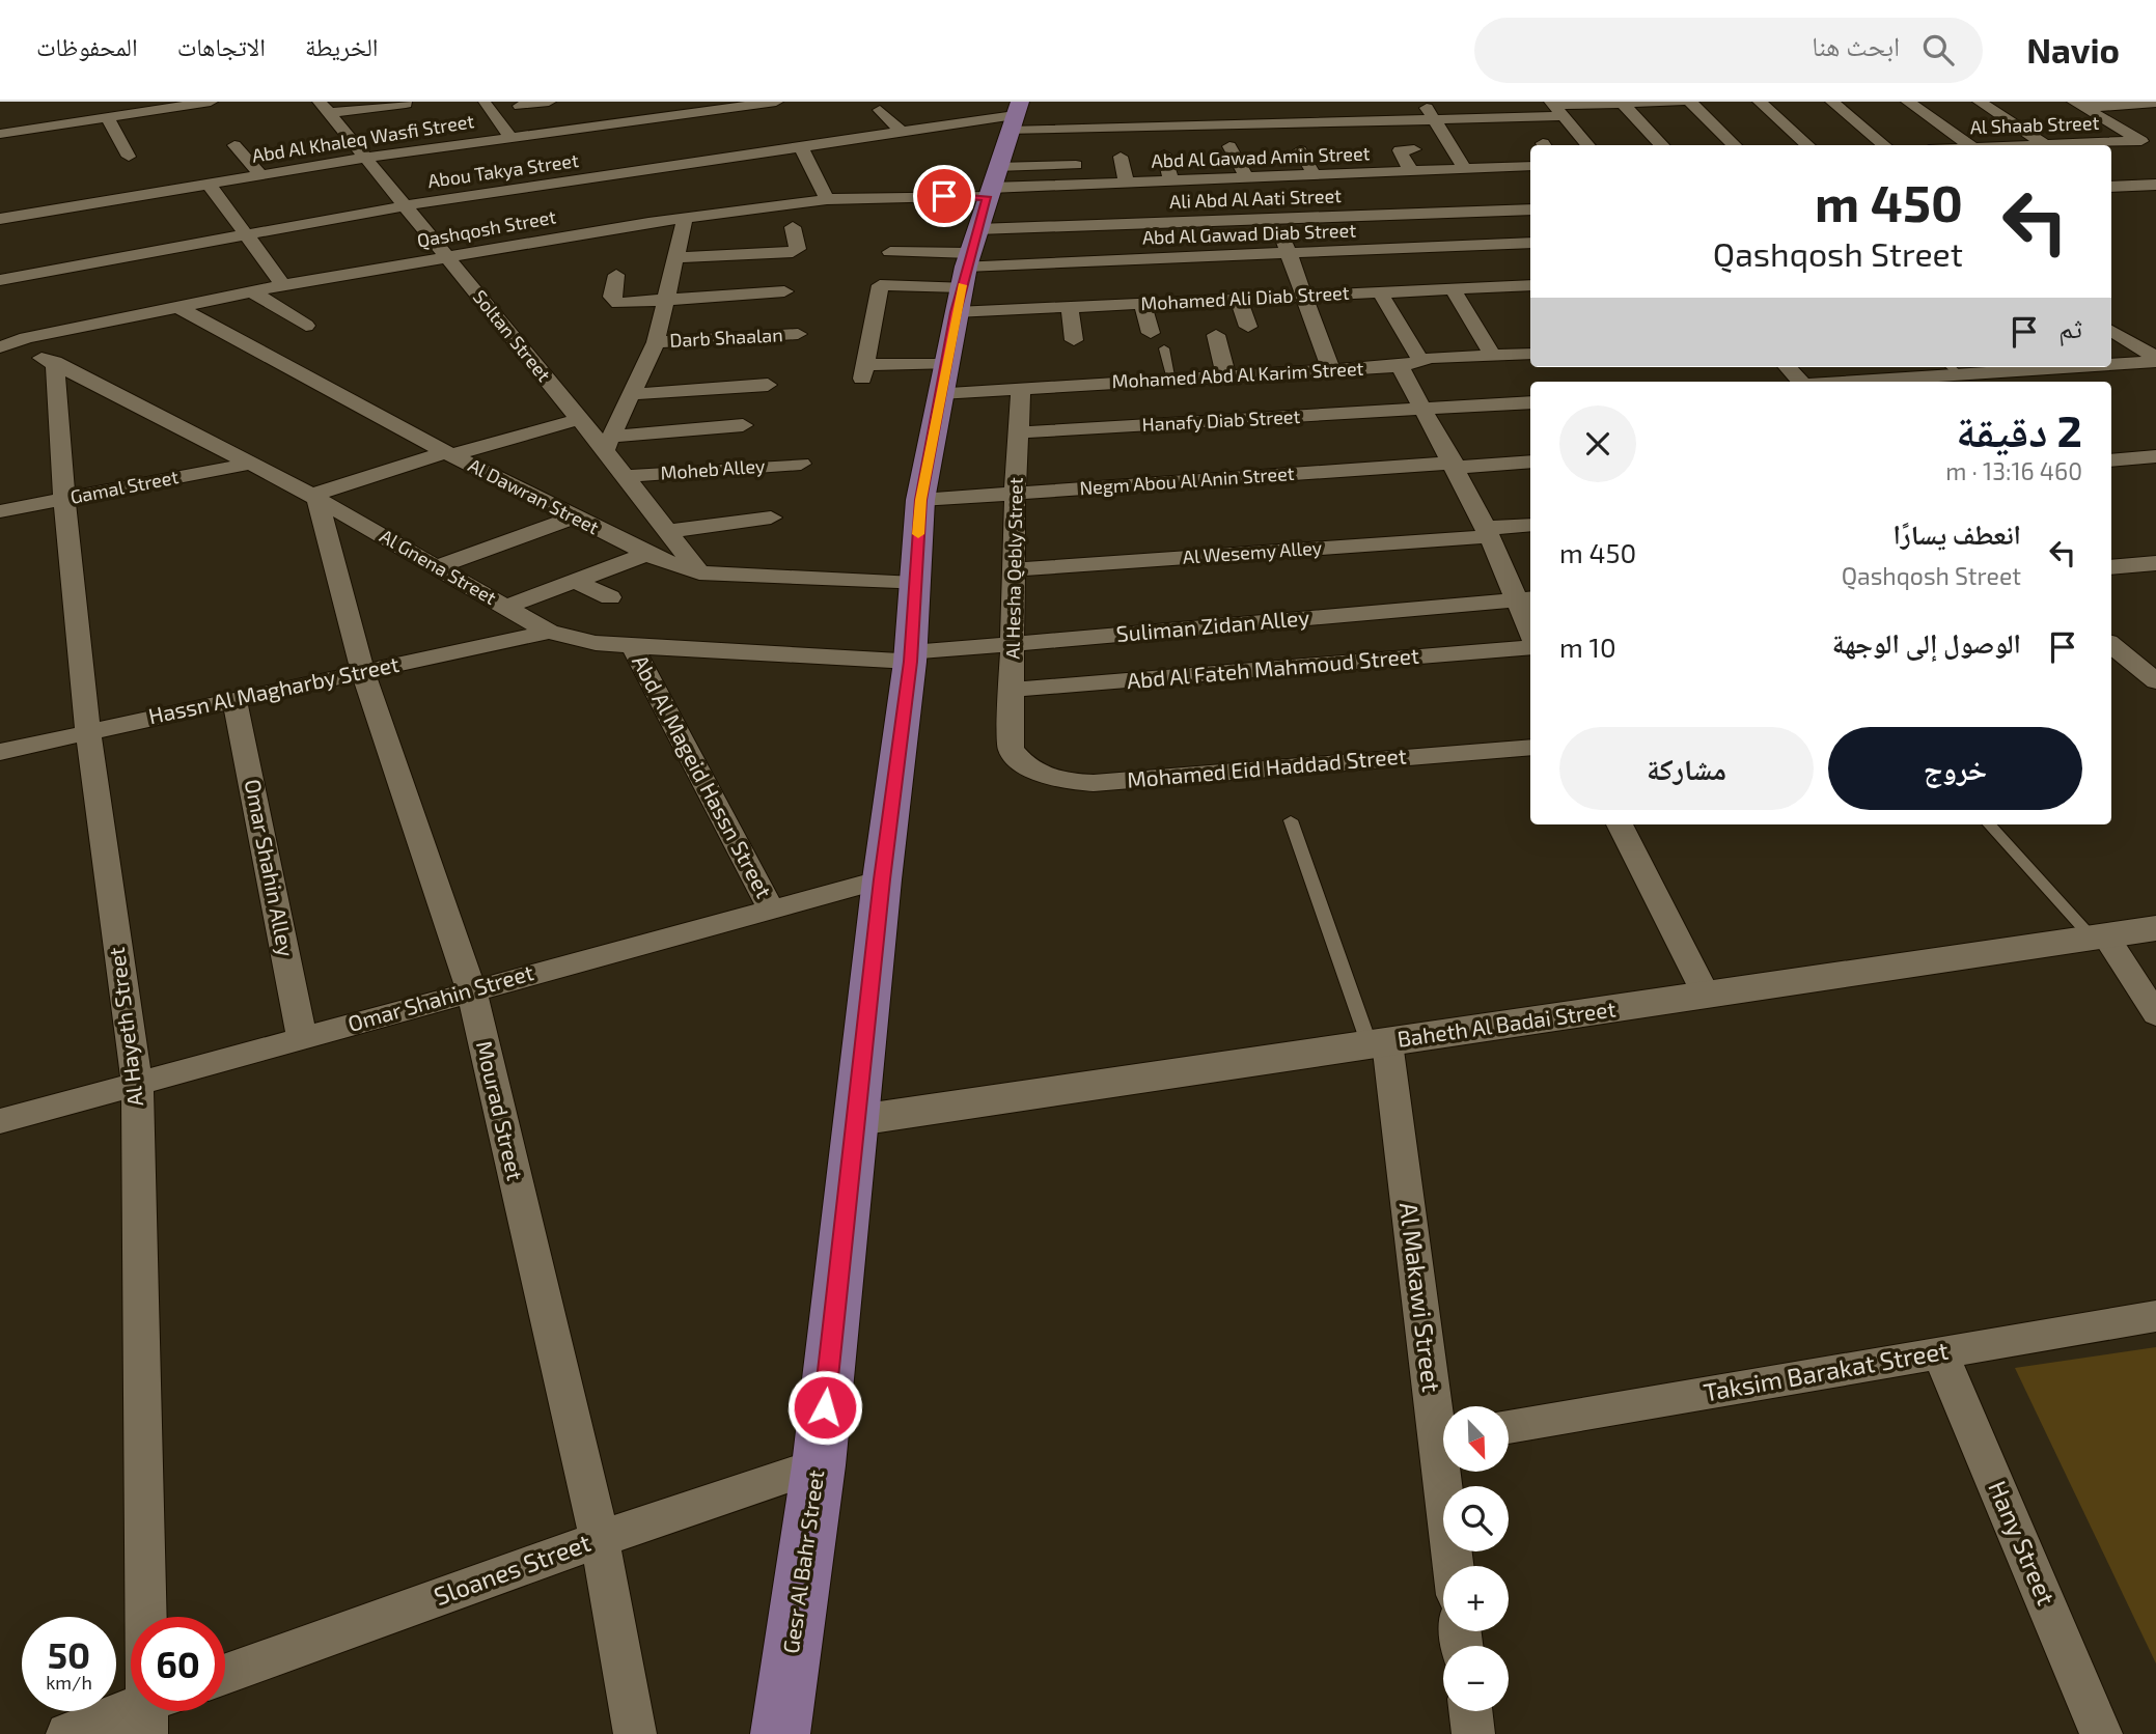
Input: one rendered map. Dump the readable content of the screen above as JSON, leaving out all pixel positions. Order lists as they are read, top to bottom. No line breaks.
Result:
{"streets":{"main road":["Gesr Al Bahr Street"],"street":["Al Shaab Street","Abd Al Khaleq Wasfi Street","Abd Al Gawad Amin Street","Abou Takya Street","Ali Abd Al Aati Street","Qashqosh Street","Abd Al Gawad Diab Street","Mohamed Ali Diab Street","Soltan Street","Darb Shaalan","Mohamed Abd Al Karim Street","Hanafy Diab Street","Moheb Alley","Negm Abou Al Anin Street","Gamal Street","Al Dawran Street","Al Wesemy Alley","Al Gnena Street","Al Hesha Qebly Street","Suliman Zidan Alley","Abd Al Fateh Mahmoud Street","Hassn Al Magharby Street","Mohamed Eid Haddad Street","Abd Al Mageid Hassn Street","Omar Shahin Alley","Omar Shahin Street","Baheth Al Badai Street","Al Hayeth Street","Mourad Street","Al Makawi Street","Taksim Barakat Street","Hany Street","Sloanes Street"]},"crossings":[["Abd Al Khaleq Wasfi Street","Soltan Street"],["Abd Al Gawad Amin Street","Abou Takya Street"],["Abd Al Gawad Amin Street","Ali Abd Al Aati Street"],["Abd Al Gawad Amin Street","Qashqosh Street"],["Abd Al Gawad Amin Street","Abd Al Gawad Diab Street"],["Abd Al Gawad Amin Street","Mohamed Ali Diab Street"],["Abd Al Gawad Amin Street","Mohamed Abd Al Karim Street"],["Abd Al Gawad Amin Street","Gesr Al Bahr Street"],["Abou Takya Street","Ali Abd Al Aati Street"],["Abou Takya Street","Qashqosh Street"],["Abou Takya Street","Abd Al Gawad Diab Street"],["Abou Takya Street","Mohamed Ali Diab Street"],["Abou Takya Street","Soltan Street"],["Abou Takya Street","Mohamed Abd Al Karim Street"],["Abou Takya Street","Gesr Al Bahr Street"],["Ali Abd Al Aati Street","Qashqosh Street"],["Ali Abd Al Aati Street","Abd Al Gawad Diab Street"],["Ali Abd Al Aati Street","Mohamed Ali Diab Street"],["Ali Abd Al Aati Street","Mohamed Abd Al Karim Street"],["Ali Abd Al Aati Street","Gesr Al Bahr Street"],["Qashqosh Street","Abd Al Gawad Diab Street"],["Qashqosh Street","Mohamed Ali Diab Street"],["Qashqosh Street","Soltan Street"],["Qashqosh Street","Mohamed Abd Al Karim Street"],["Qashqosh Street","Al Dawran Street"],["Qashqosh Street","Al Gnena Street"],["Qashqosh Street","Gesr Al Bahr Street"],["Abd Al Gawad Diab Street","Mohamed Ali Diab Street"],["Abd Al Gawad Diab Street","Mohamed Abd Al Karim Street"],["Abd Al Gawad Diab Street","Gesr Al Bahr Street"],["Mohamed Ali Diab Street","Mohamed Abd Al Karim Street"],["Mohamed Ali Diab Street","Gesr Al Bahr Street"],["Soltan Street","Moheb Alley"],["Soltan Street","Al Dawran Street"],["Mohamed Abd Al Karim Street","Al Hesha Qebly Street"],["Mohamed Abd Al Karim Street","Gesr Al Bahr Street"],["Hanafy Diab Street","Al Hesha Qebly Street"],["Negm Abou Al Anin Street","Al Hesha Qebly Street"],["Negm Abou Al Anin Street","Gesr Al Bahr Street"],["Gamal Street","Al Gnena Street"],["Gamal Street","Al Hayeth Street"],["Al Dawran Street","Gesr Al Bahr Street"],["Al Wesemy Alley","Al Hesha Qebly Street"],["Al Gnena Street","Suliman Zidan Alley"],["Al Gnena Street","Hassn Al Magharby Street"],["Al Gnena Street","Abd Al Mageid Hassn Street"],["Al Gnena Street","Al Hayeth Street"],["Al Gnena Street","Mourad Street"],["Al Gnena Street","Gesr Al Bahr Street"],["Al Hesha Qebly Street","Suliman Zidan Alley"],["Al Hesha Qebly Street","Abd Al Fateh Mahmoud Street"],["Al Hesha Qebly Street","Mohamed Eid Haddad Street"],["Suliman Zidan Alley","Gesr Al Bahr Street"],["Hassn Al Magharby Street","Omar Shahin Alley"],["Hassn Al Magharby Street","Al Hayeth Street"],["Hassn Al Magharby Street","Mourad Street"],["Abd Al Mageid Hassn Street","Omar Shahin Street"],["Omar Shahin Alley","Omar Shahin Street"],["Omar Shahin Street","Al Hayeth Street"],["Omar Shahin Street","Mourad Street"],["Omar Shahin Street","Gesr Al Bahr Street"],["Baheth Al Badai Street","Al Makawi Street"],["Baheth Al Badai Street","Gesr Al Bahr Street"],["Mourad Street","Sloanes Street"],["Taksim Barakat Street","Hany Street"],["Gesr Al Bahr Street","Sloanes Street"]],"north":"bottom right","page":{"header":"Navio","search":"ابحث هنا","nav":["الخريطة","الاتجاهات","المحفوظات"],"turn":["450 m","Qashqosh Street"],"then":"ثم","heading":["2 دقيقة","460 m · 13:16"],"list":[{"name":"انعطف يسارًا","note":"Qashqosh Street","value":"450 m"},{"name":"الوصول إلى الوجهة","value":"10 m"}],"buttons":["خروج","مشاركة"],"map_buttons":["+","−"],"speed":"50 km/h","limit":"60"}}
